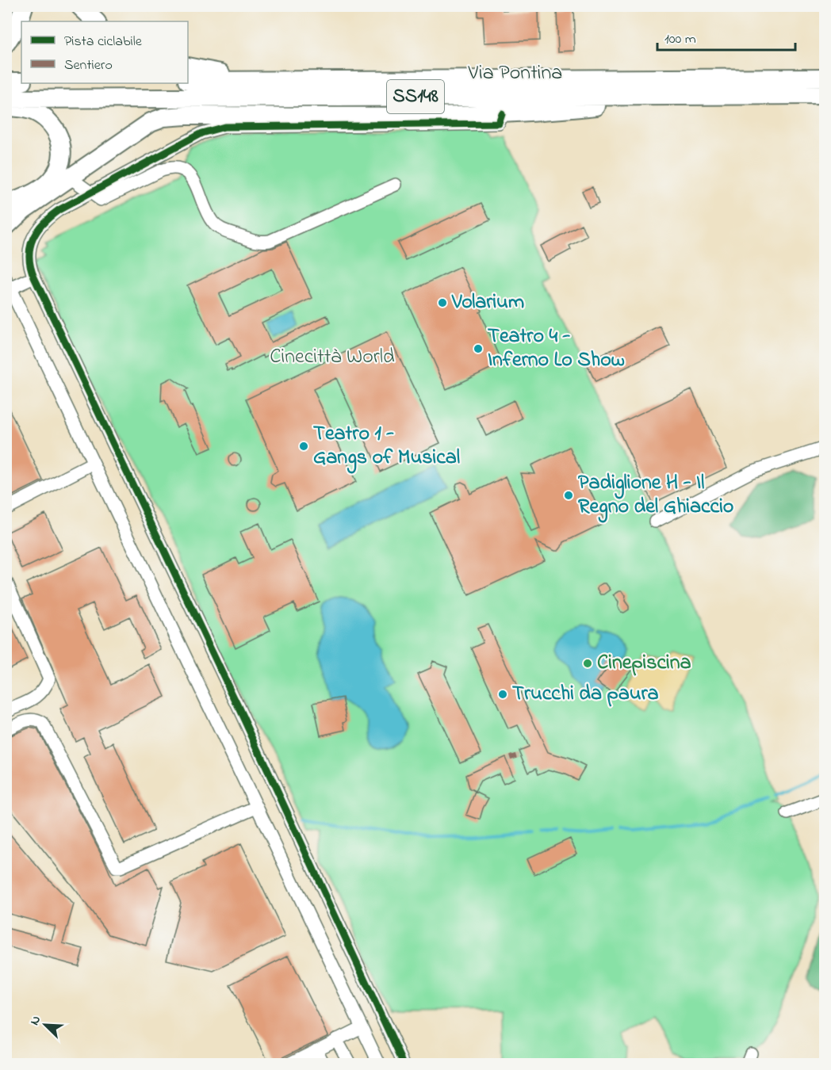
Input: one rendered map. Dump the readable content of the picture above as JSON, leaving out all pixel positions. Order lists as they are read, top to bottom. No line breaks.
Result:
{"streets":{"highway":["Via Pontina","SS148"]},"parks":["Cinecittà World"],"places":["Volarium","Teatro 4 - Inferno Lo Show","Teatro 1 - Gangs of Musical","Padiglione H - Il Regno del Ghiaccio","Cinepiscina","Trucchi da paura"],"legend":["Pista ciclabile","Sentiero"],"scale_bar":"100 m","north":"top left"}
